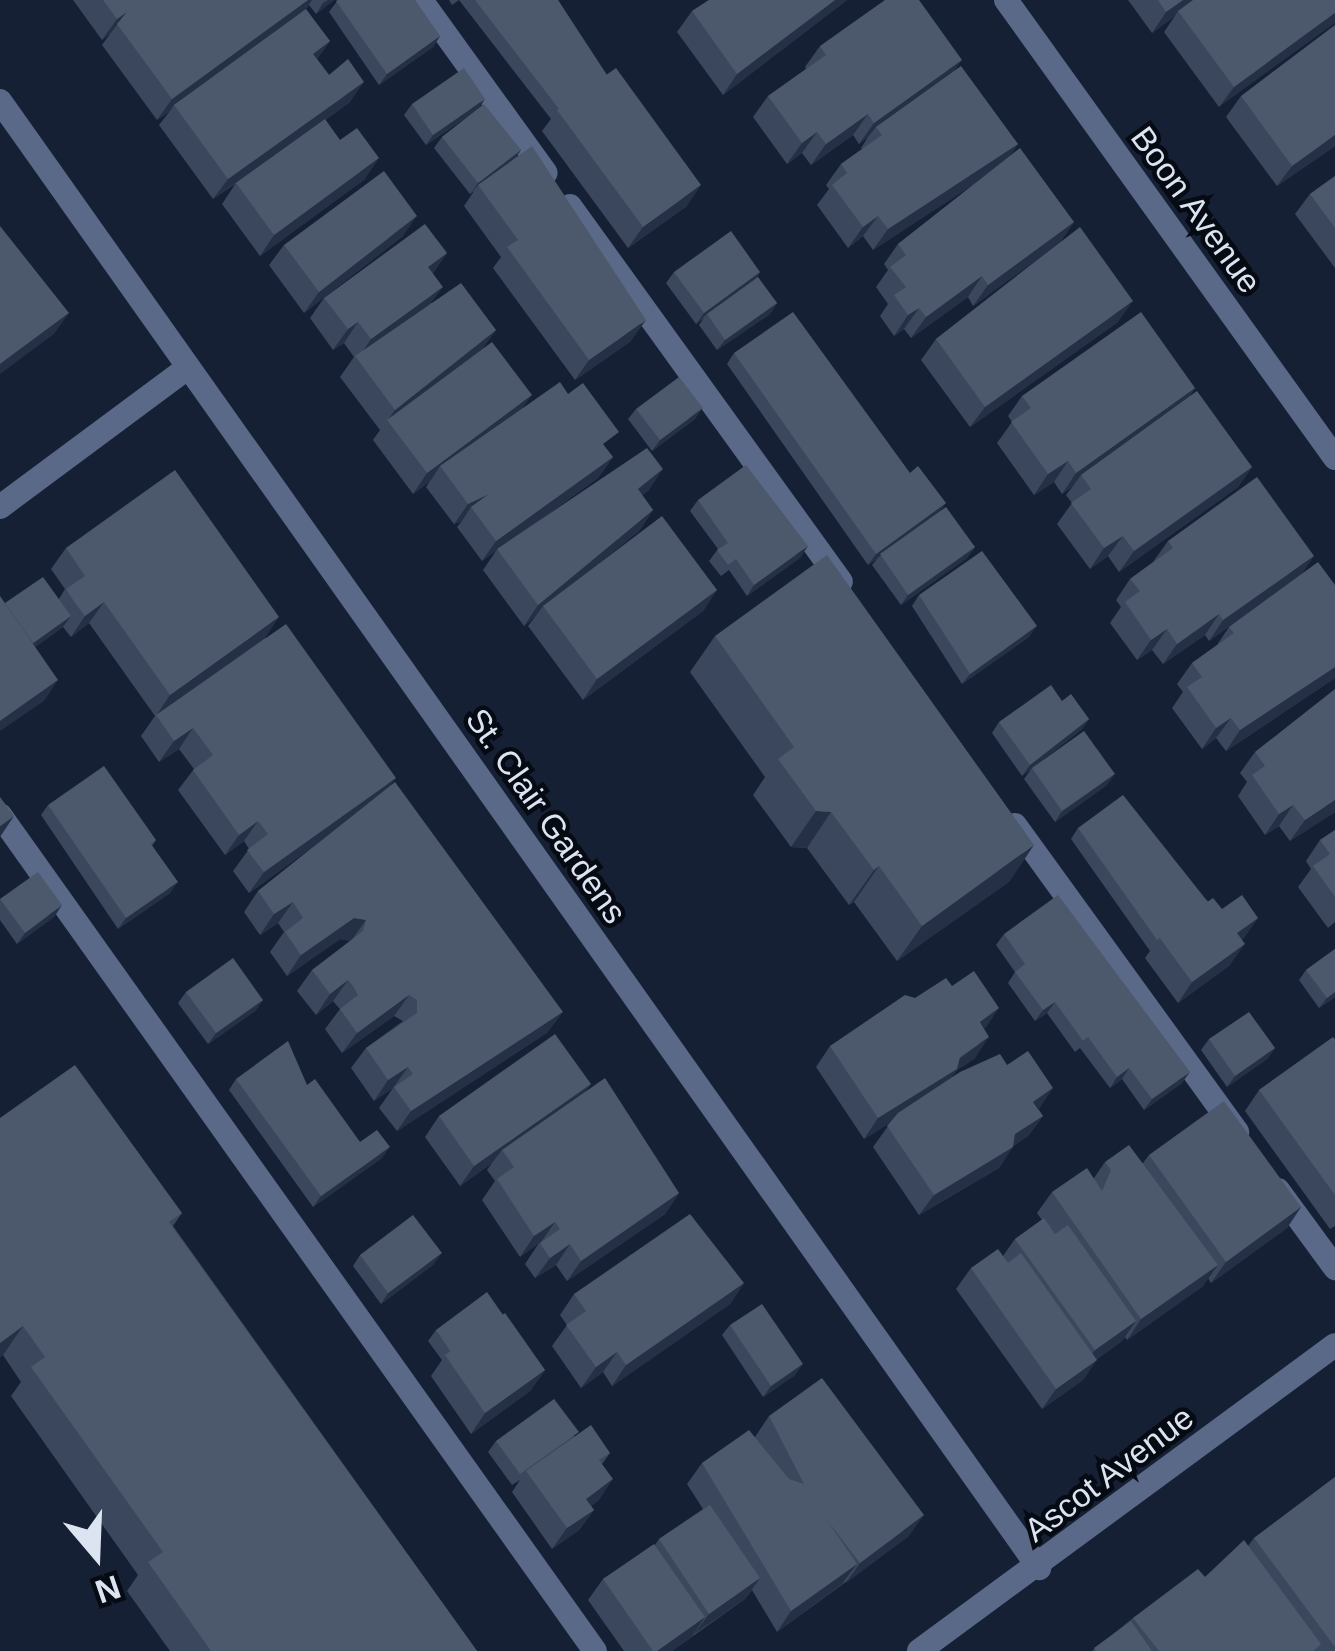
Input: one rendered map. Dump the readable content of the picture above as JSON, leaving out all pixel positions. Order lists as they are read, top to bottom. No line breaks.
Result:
{"streets":{"street":["Boon Avenue","St. Clair Gardens","Ascot Avenue"]},"crossings":[["St. Clair Gardens","Ascot Avenue"]],"north":"bottom"}
